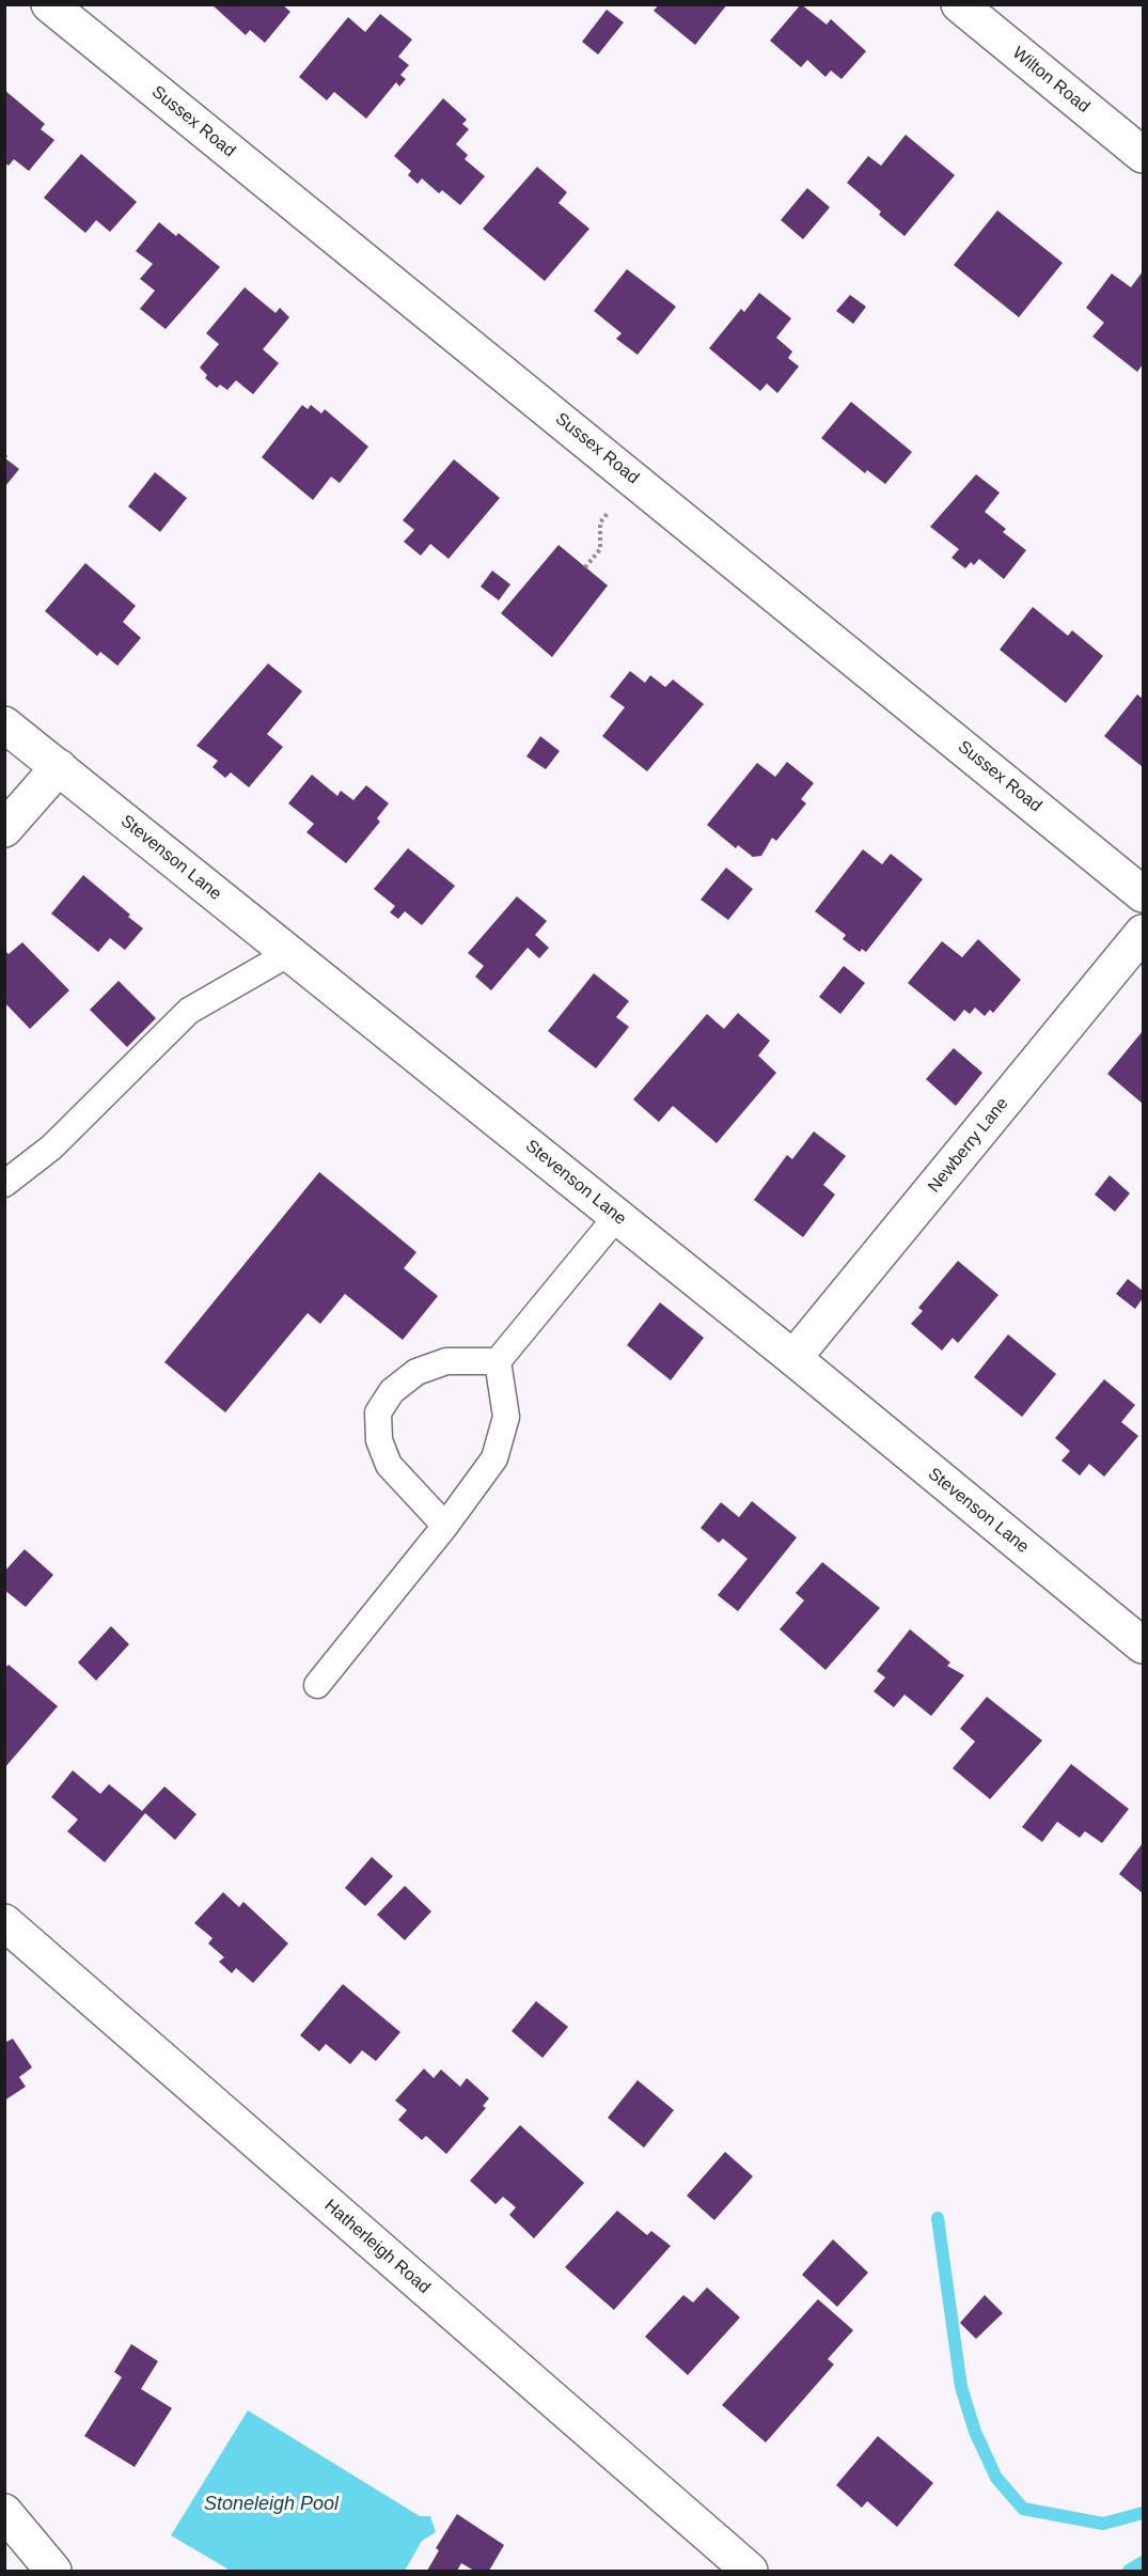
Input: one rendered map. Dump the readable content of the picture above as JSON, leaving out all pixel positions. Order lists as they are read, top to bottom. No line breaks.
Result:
{"streets":{"street":["Wilton Road","Sussex Road","Stevenson Lane","Newberry Lane","Hatherleigh Road"]},"crossings":[["Stevenson Lane","Newberry Lane"]],"water":["Stoneleigh Pool"]}
